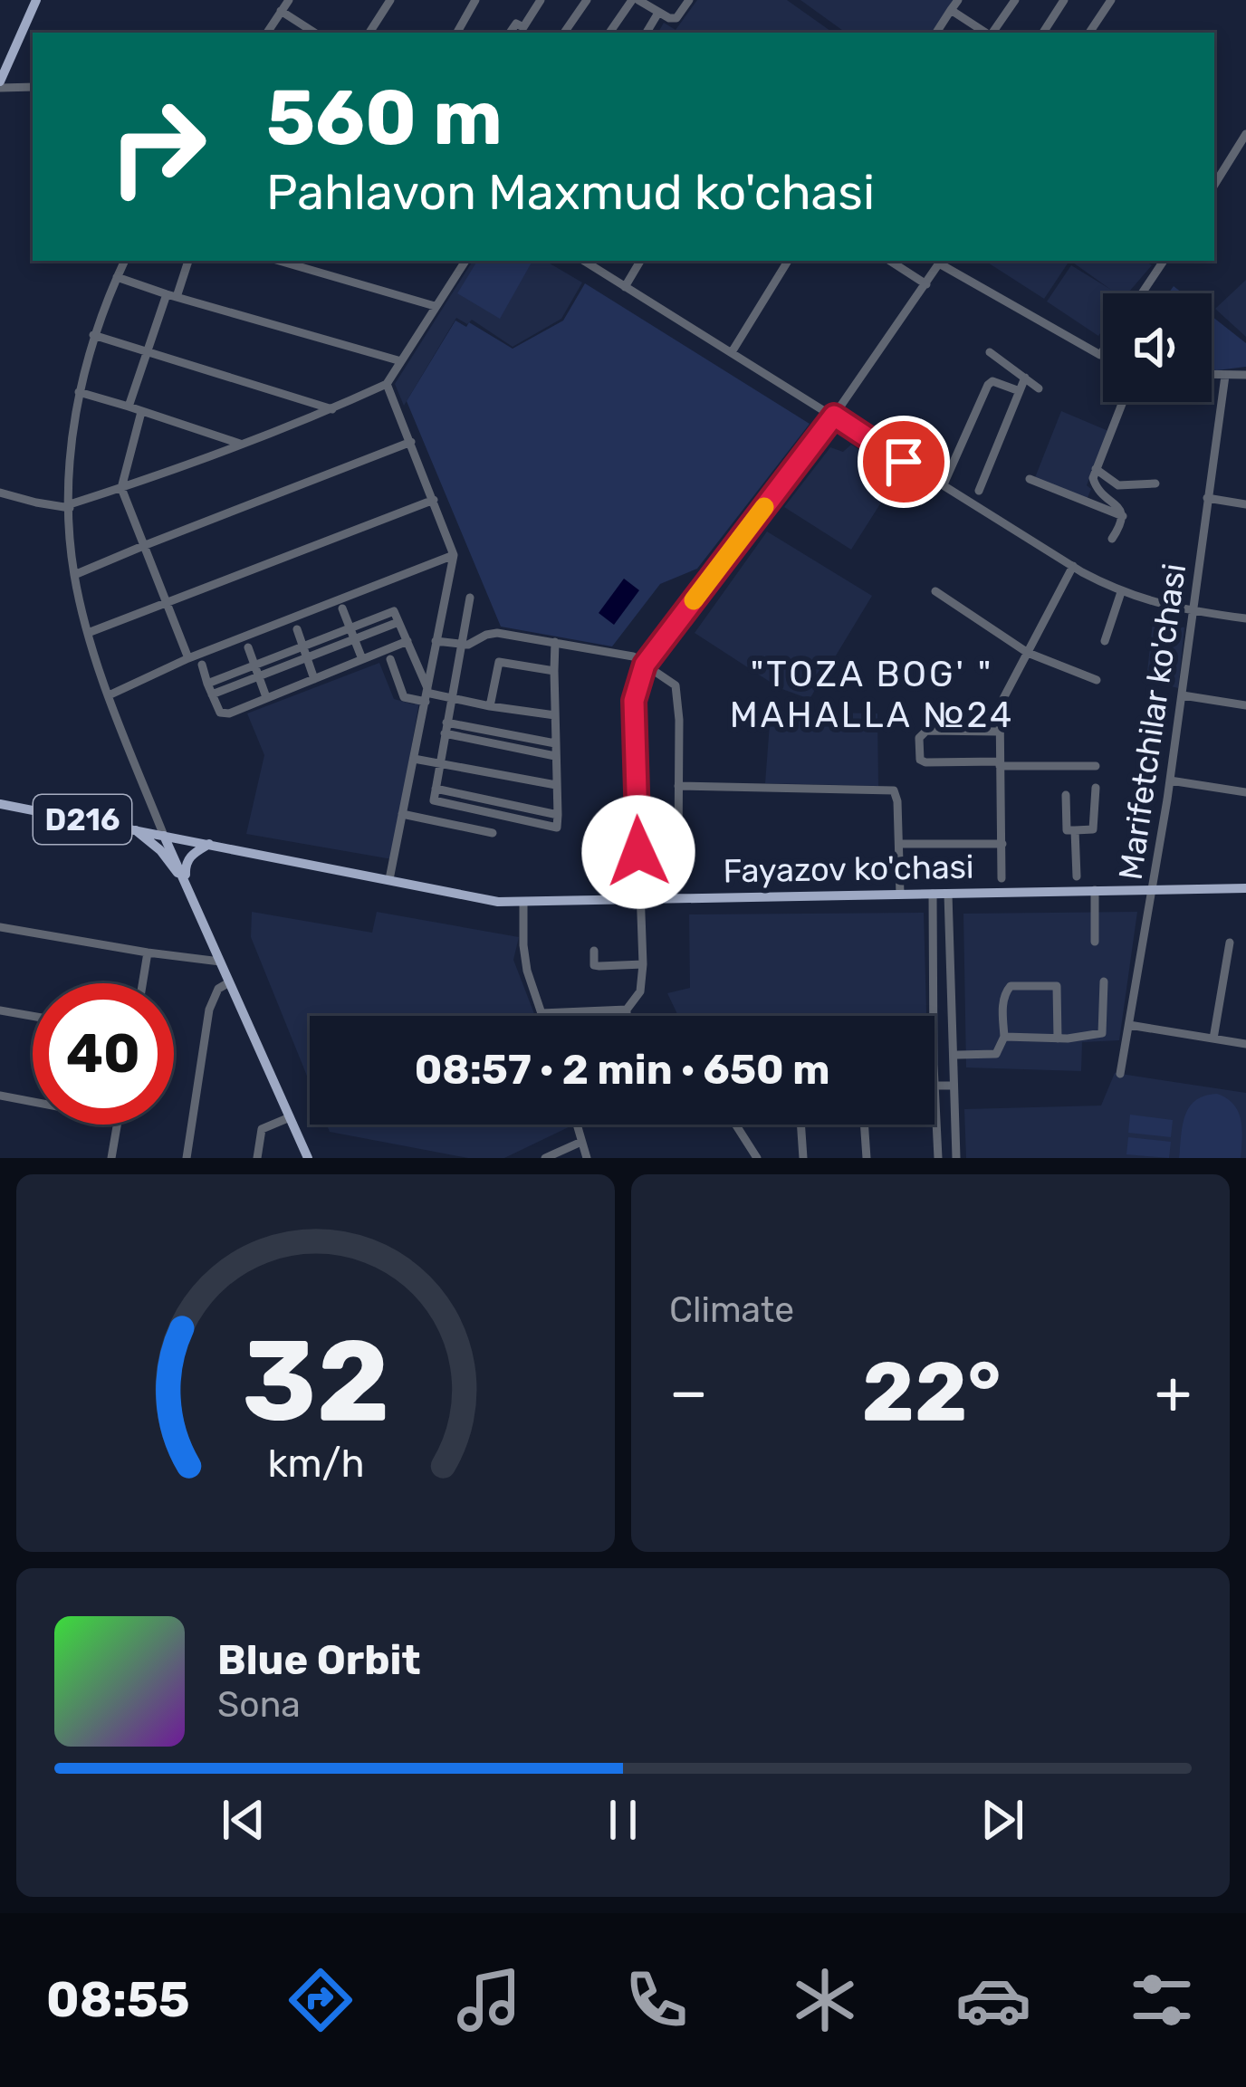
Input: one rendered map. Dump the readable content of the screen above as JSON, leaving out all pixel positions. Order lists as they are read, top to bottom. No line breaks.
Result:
{"streets":{"main road":["D216","Fayazov ko'chasi"],"street":["Marifetchilar ko'chasi"]},"crossings":[["Marifetchilar ko'chasi","Fayazov ko'chasi"]],"districts":["\"TOZA BOG' \" MAHALLA №24"],"page":{"turn":["560 m","Pahlavon Maxmud ko'chasi"],"limit":"40","trip":"08:57 · 2 min · 650 m","tile":"Climate","heat":["−","22°","+"],"song":["Blue Orbit","Sona"],"tabs":"08:55","gauge":["32","km/h"]}}
